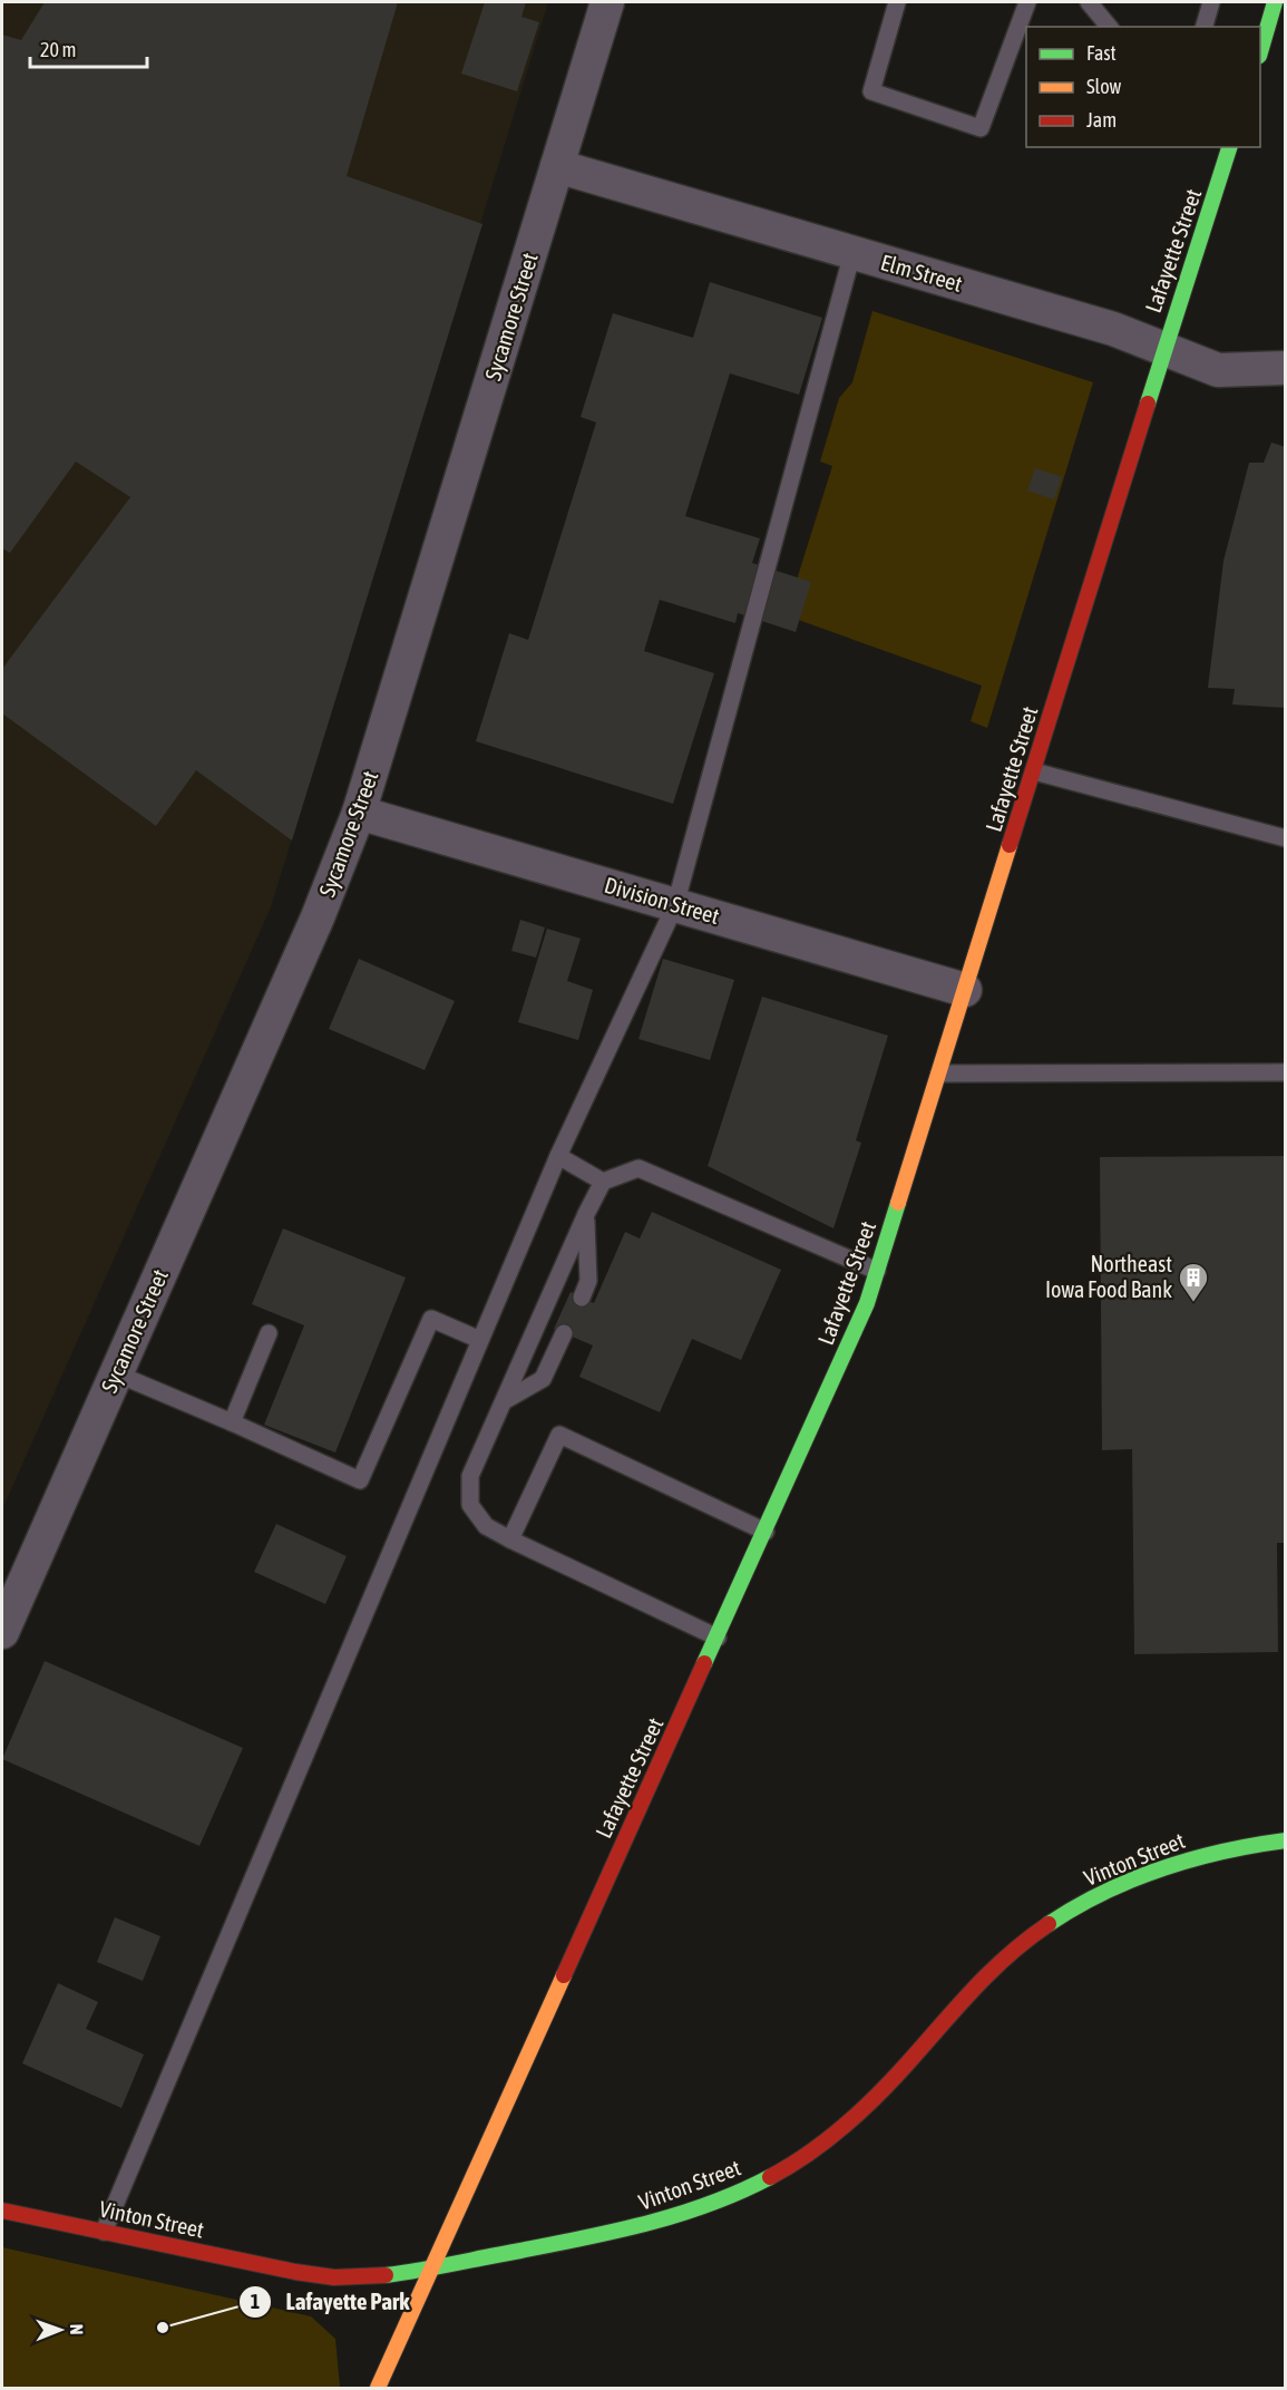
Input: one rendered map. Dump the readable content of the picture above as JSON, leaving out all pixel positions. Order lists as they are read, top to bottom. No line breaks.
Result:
{"streets":{"street":["Lafayette Street","Elm Street","Sycamore Street","Division Street","Vinton Street"]},"crossings":[["Lafayette Street","Elm Street"],["Lafayette Street","Division Street"],["Lafayette Street","Vinton Street"],["Elm Street","Sycamore Street"],["Sycamore Street","Division Street"]],"places":{"building":["Northeast Iowa Food Bank"],"other":["Lafayette Park"]},"legend":["Fast","Slow","Jam"],"scale_bar":"20 m","north":"right"}
